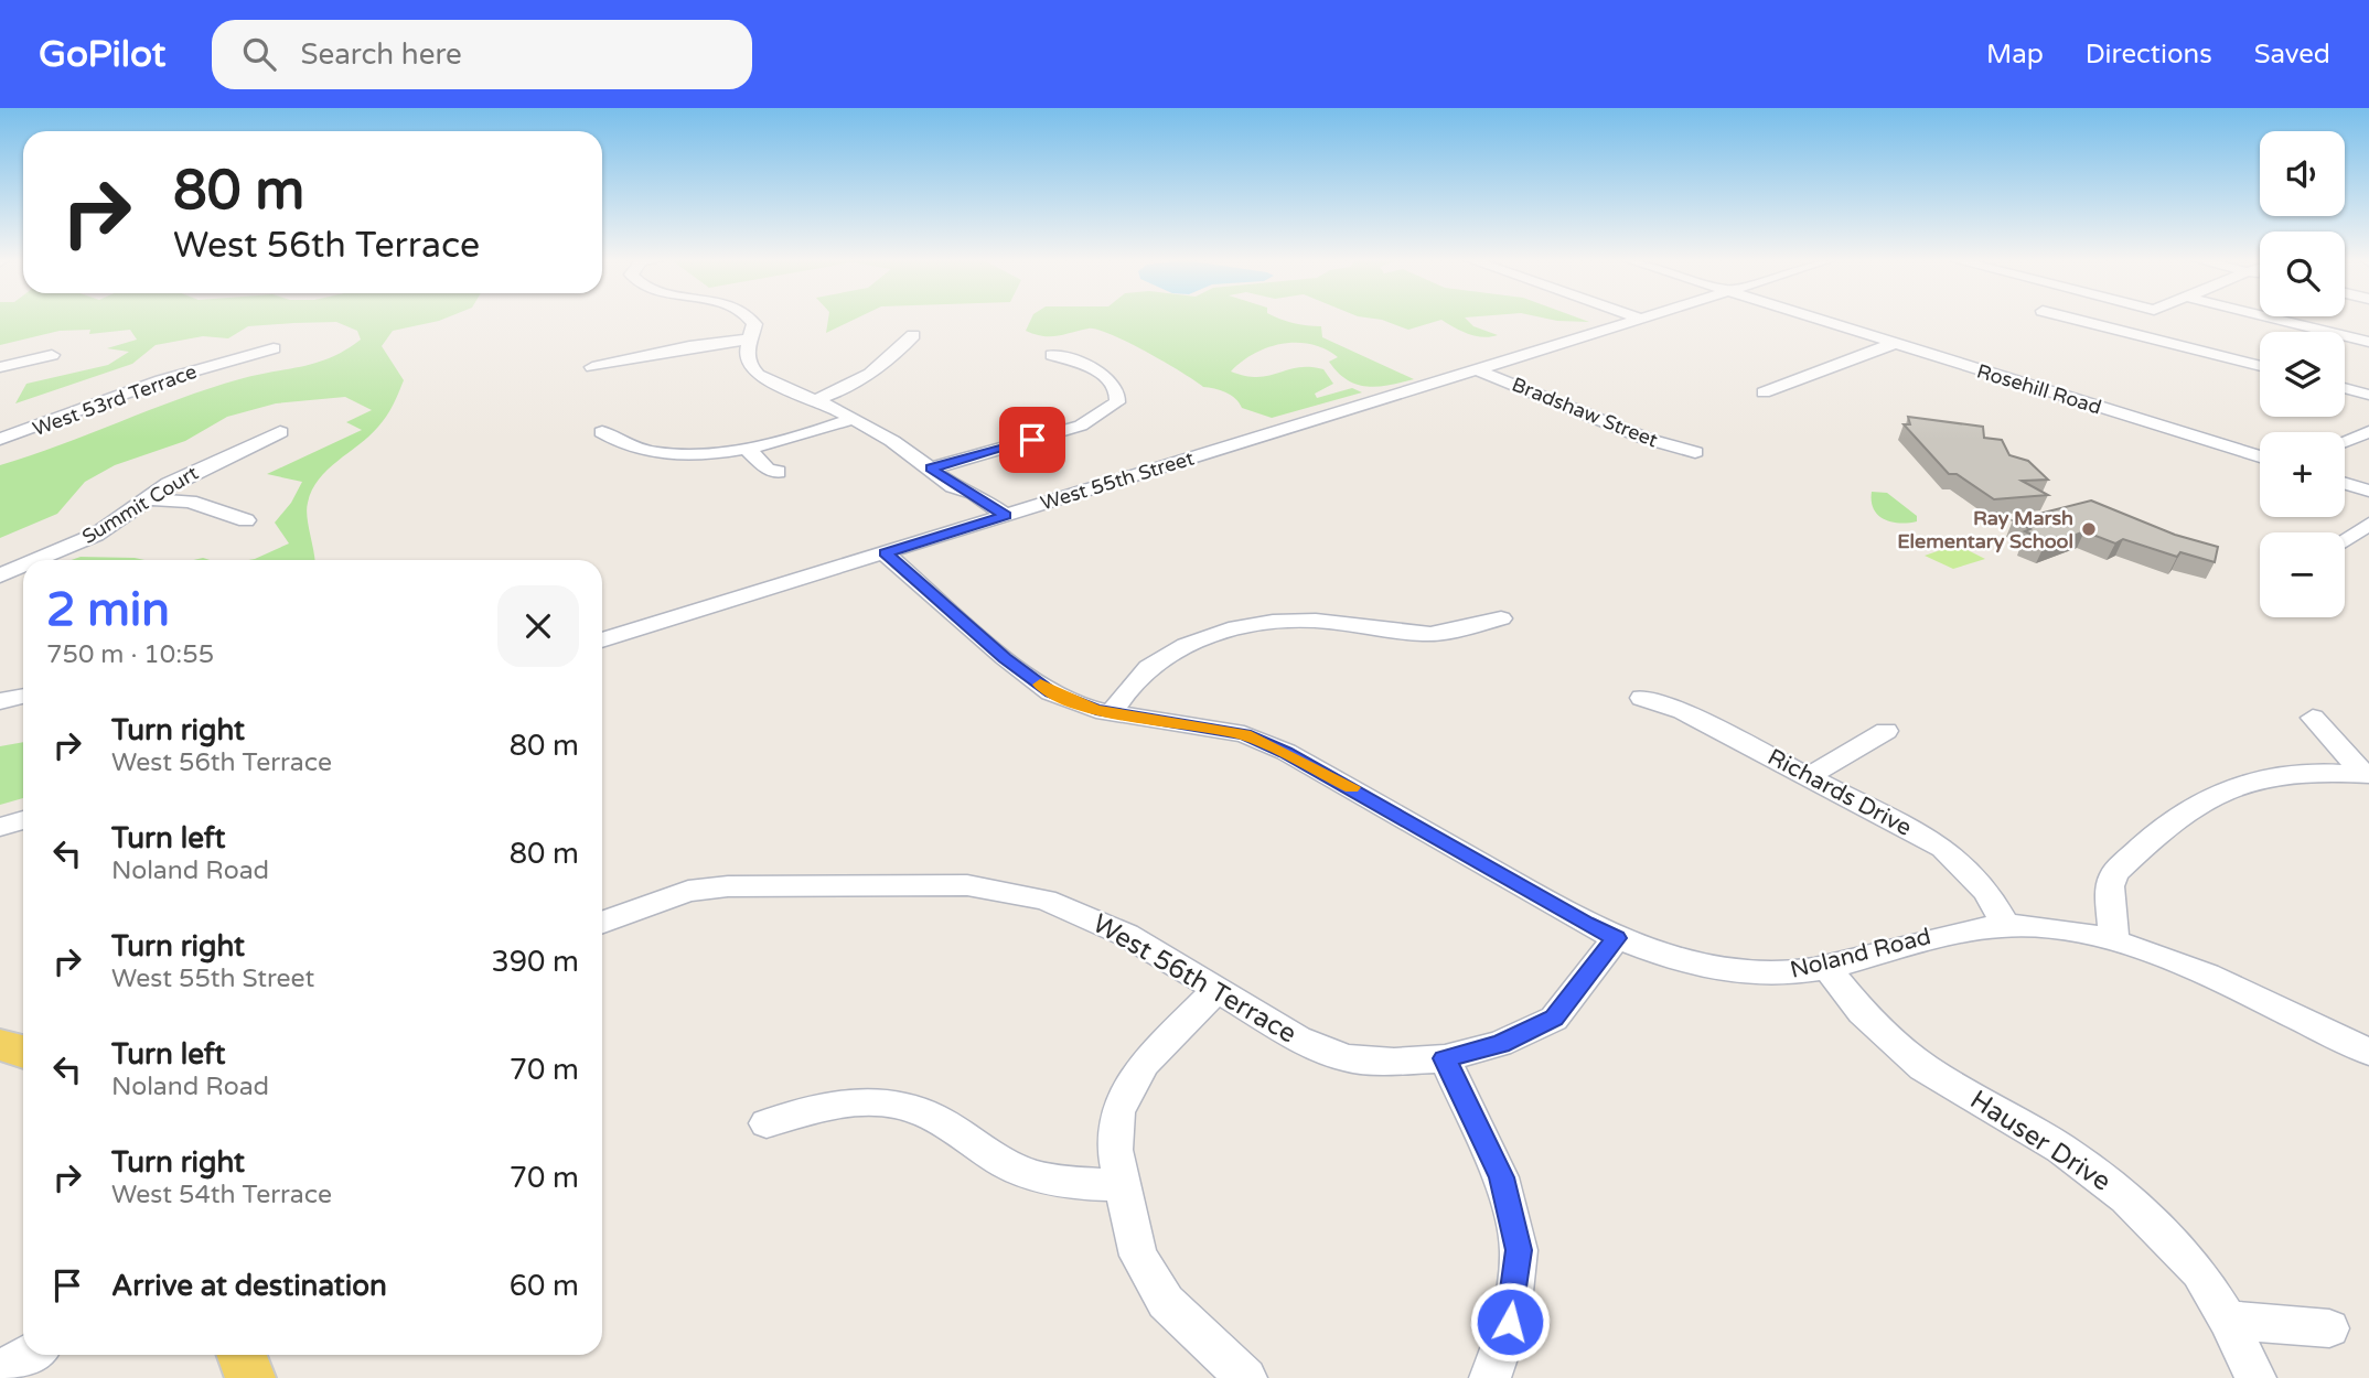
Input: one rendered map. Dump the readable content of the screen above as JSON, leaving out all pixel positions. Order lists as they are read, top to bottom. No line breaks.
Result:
{"streets":{"street":["Rosehill Road","West 53rd Terrace","Bradshaw Street","West 55th Street","Summit Court","Richards Drive","Noland Road","West 56th Terrace","Hauser Drive"]},"crossings":[["Bradshaw Street","West 55th Street"],["West 55th Street","Noland Road"],["Richards Drive","Noland Road"],["Noland Road","West 56th Terrace"],["Noland Road","Hauser Drive"]],"places":["Ray Marsh Elementary School"],"page":{"header":"GoPilot","search":"Search here","nav":["Map","Directions","Saved"],"map_buttons":["+","−"],"turn":["80 m","West 56th Terrace"],"heading":["2 min","750 m · 10:55"],"list":[{"name":"Turn right","note":"West 56th Terrace","value":"80 m"},{"name":"Turn left","note":"Noland Road","value":"80 m"},{"name":"Turn right","note":"West 55th Street","value":"390 m"},{"name":"Turn left","note":"Noland Road","value":"70 m"},{"name":"Turn right","note":"West 54th Terrace","value":"70 m"},{"name":"Arrive at destination","value":"60 m"}]}}
